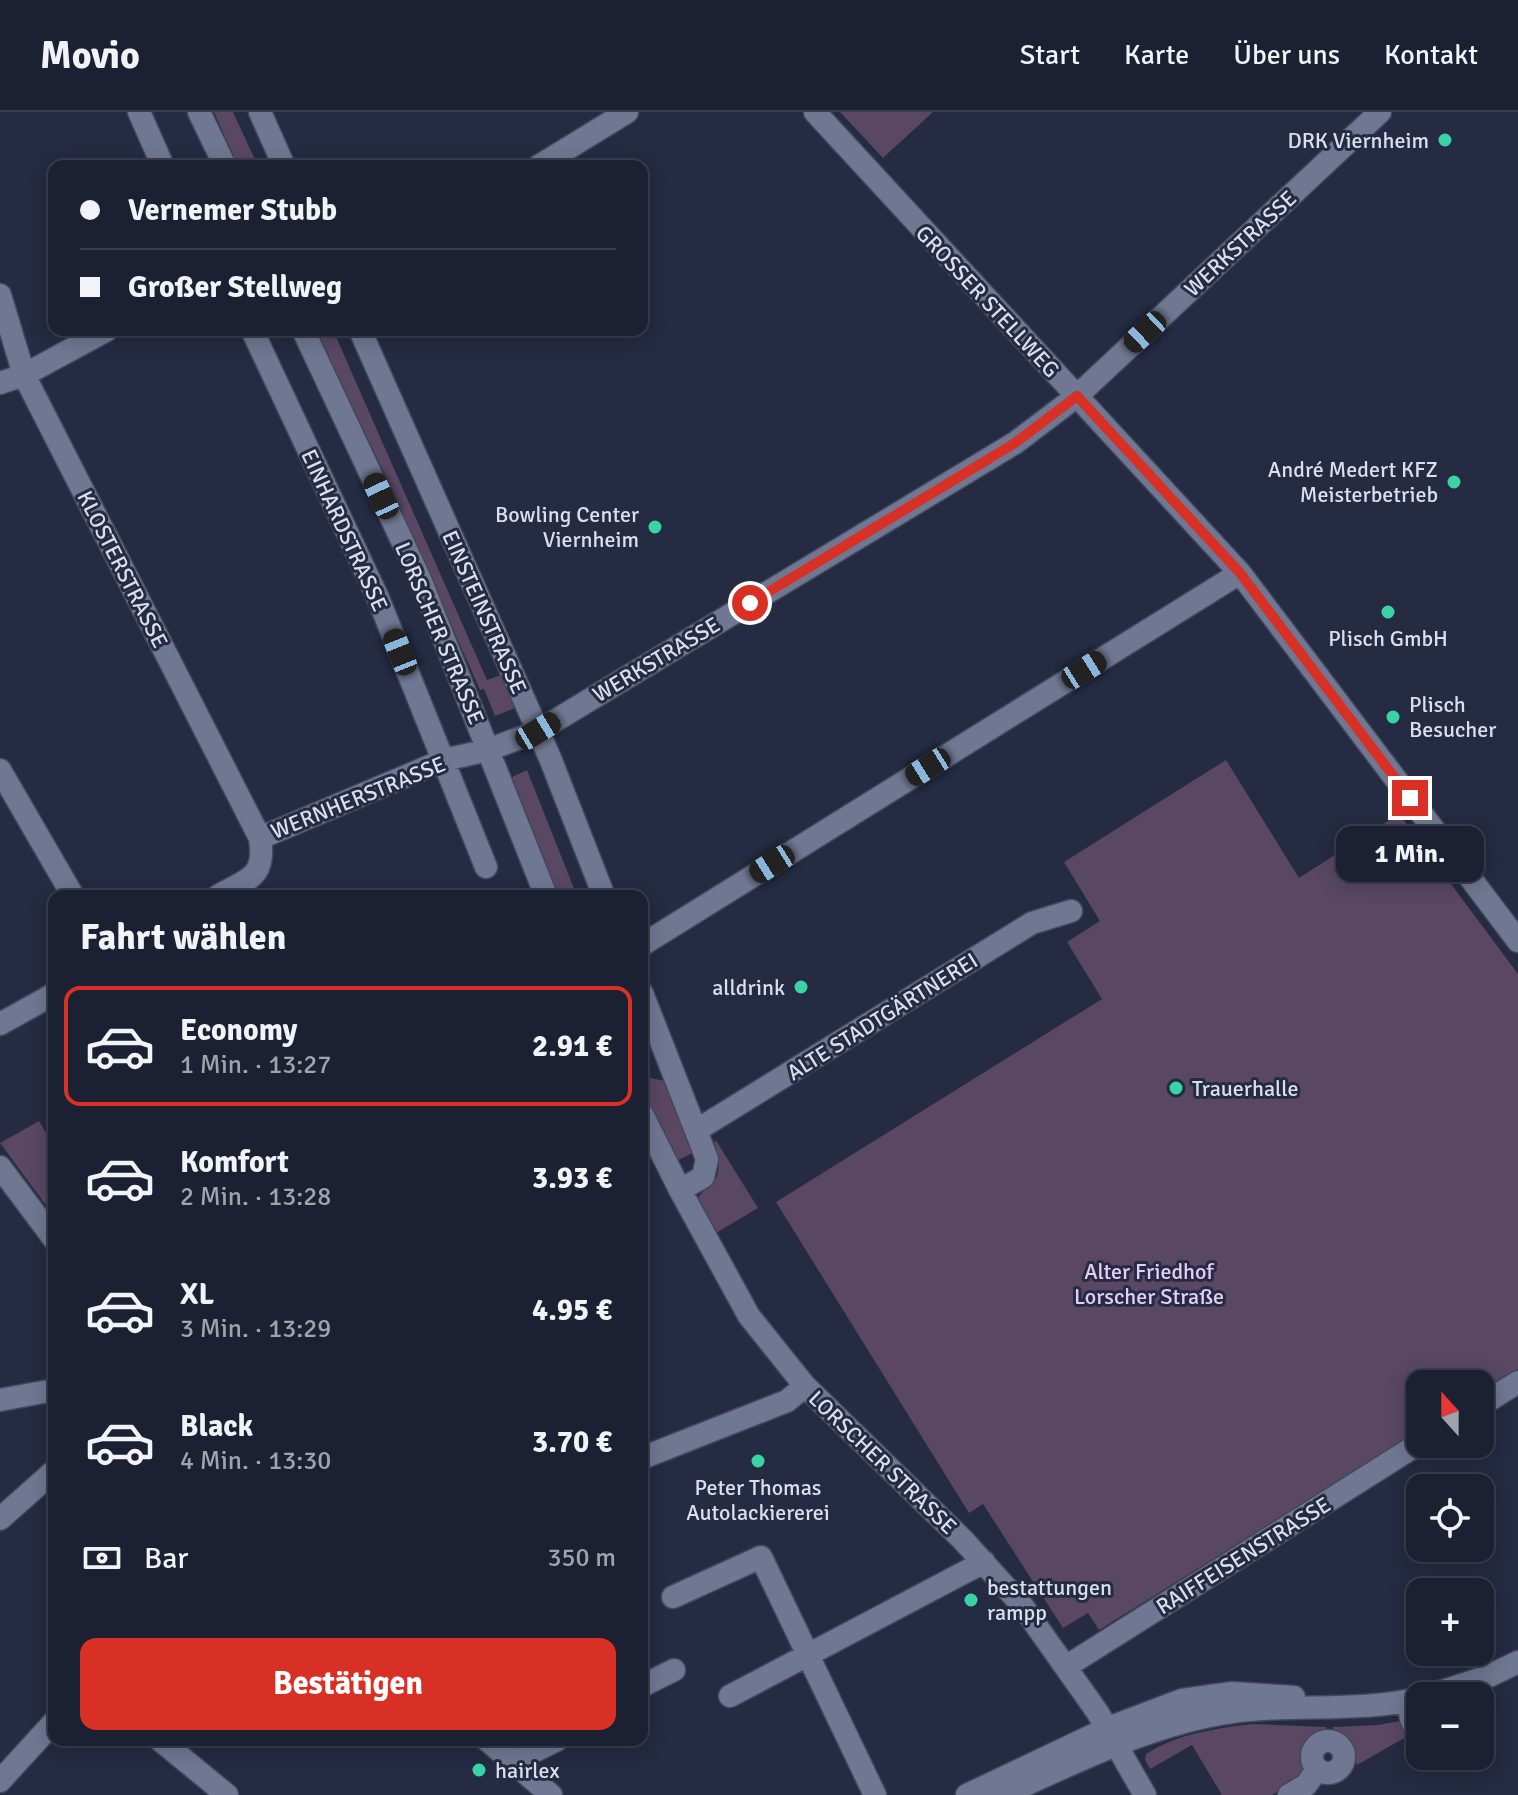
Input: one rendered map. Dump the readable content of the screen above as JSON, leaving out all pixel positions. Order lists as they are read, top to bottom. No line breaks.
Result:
{"streets":{"street":["WERKSTRASSE","GROSSER STELLWEG","EINHARDSTRASSE","KLOSTERSTRASSE","EINSTEINSTRASSE","LORSCHER STRASSE","WERNHERSTRASSE","ALTE STADTGÄRTNEREI","RAIFFEISENSTRASSE"]},"crossings":[["WERKSTRASSE","GROSSER STELLWEG"],["WERKSTRASSE","EINSTEINSTRASSE"],["WERKSTRASSE","LORSCHER STRASSE"],["WERKSTRASSE","WERNHERSTRASSE"],["EINHARDSTRASSE","WERNHERSTRASSE"],["KLOSTERSTRASSE","WERNHERSTRASSE"],["LORSCHER STRASSE","WERNHERSTRASSE"],["LORSCHER STRASSE","RAIFFEISENSTRASSE"]],"parks":["Alter Friedhof Lorscher Straße"],"places":["DRK Viernheim","André Medert KFZ Meisterbetrieb","Bowling Center Viernheim","Plisch GmbH","Plisch Besucher","alldrink","Trauerhalle","Peter Thomas Autolackiererei","bestattungen rampp","hairlex"],"north":"top","page":{"header":"Movio","nav":["Start","Karte","Über uns","Kontakt"],"banner":["Vernemer Stubb","Großer Stellweg"],"bubble":"1 Min.","heading":"Fahrt wählen","list":[{"name":"Economy","note":"1 Min. · 13:27","value":"2.91 €"},{"name":"Komfort","note":"2 Min. · 13:28","value":"3.93 €"},{"name":"XL","note":"3 Min. · 13:29","value":"4.95 €"},{"name":"Black","note":"4 Min. · 13:30","value":"3.70 €"}],"map_buttons":["+","−"],"pay":["Bar","350 m"],"buttons":"Bestätigen"}}
